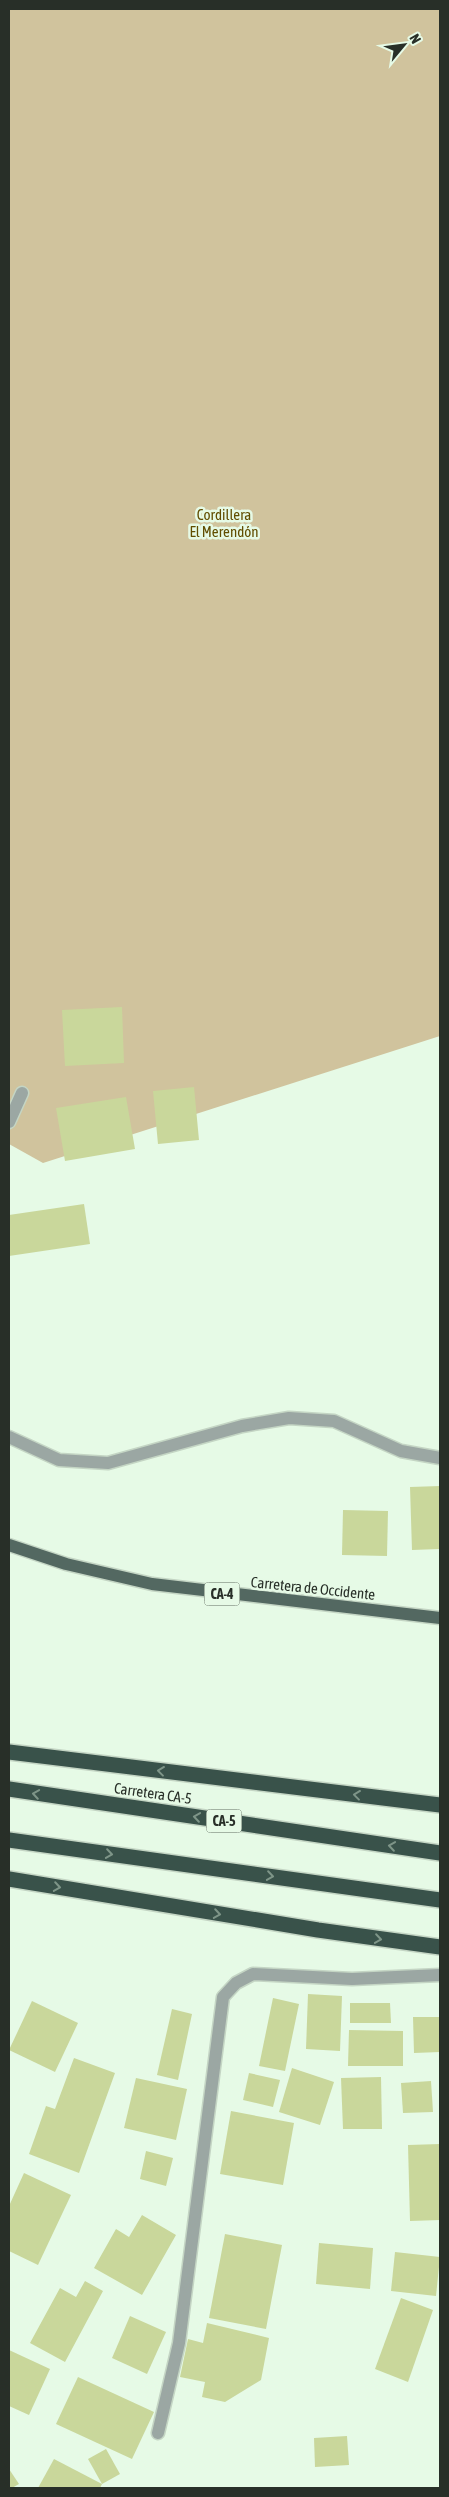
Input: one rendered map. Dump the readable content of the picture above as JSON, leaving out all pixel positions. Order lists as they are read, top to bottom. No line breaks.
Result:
{"streets":{"highway":["Carretera CA-5","CA-5"],"main road":["Carretera de Occidente","CA-4"]},"parks":["Cordillera El Merendón"],"north":"top right"}
